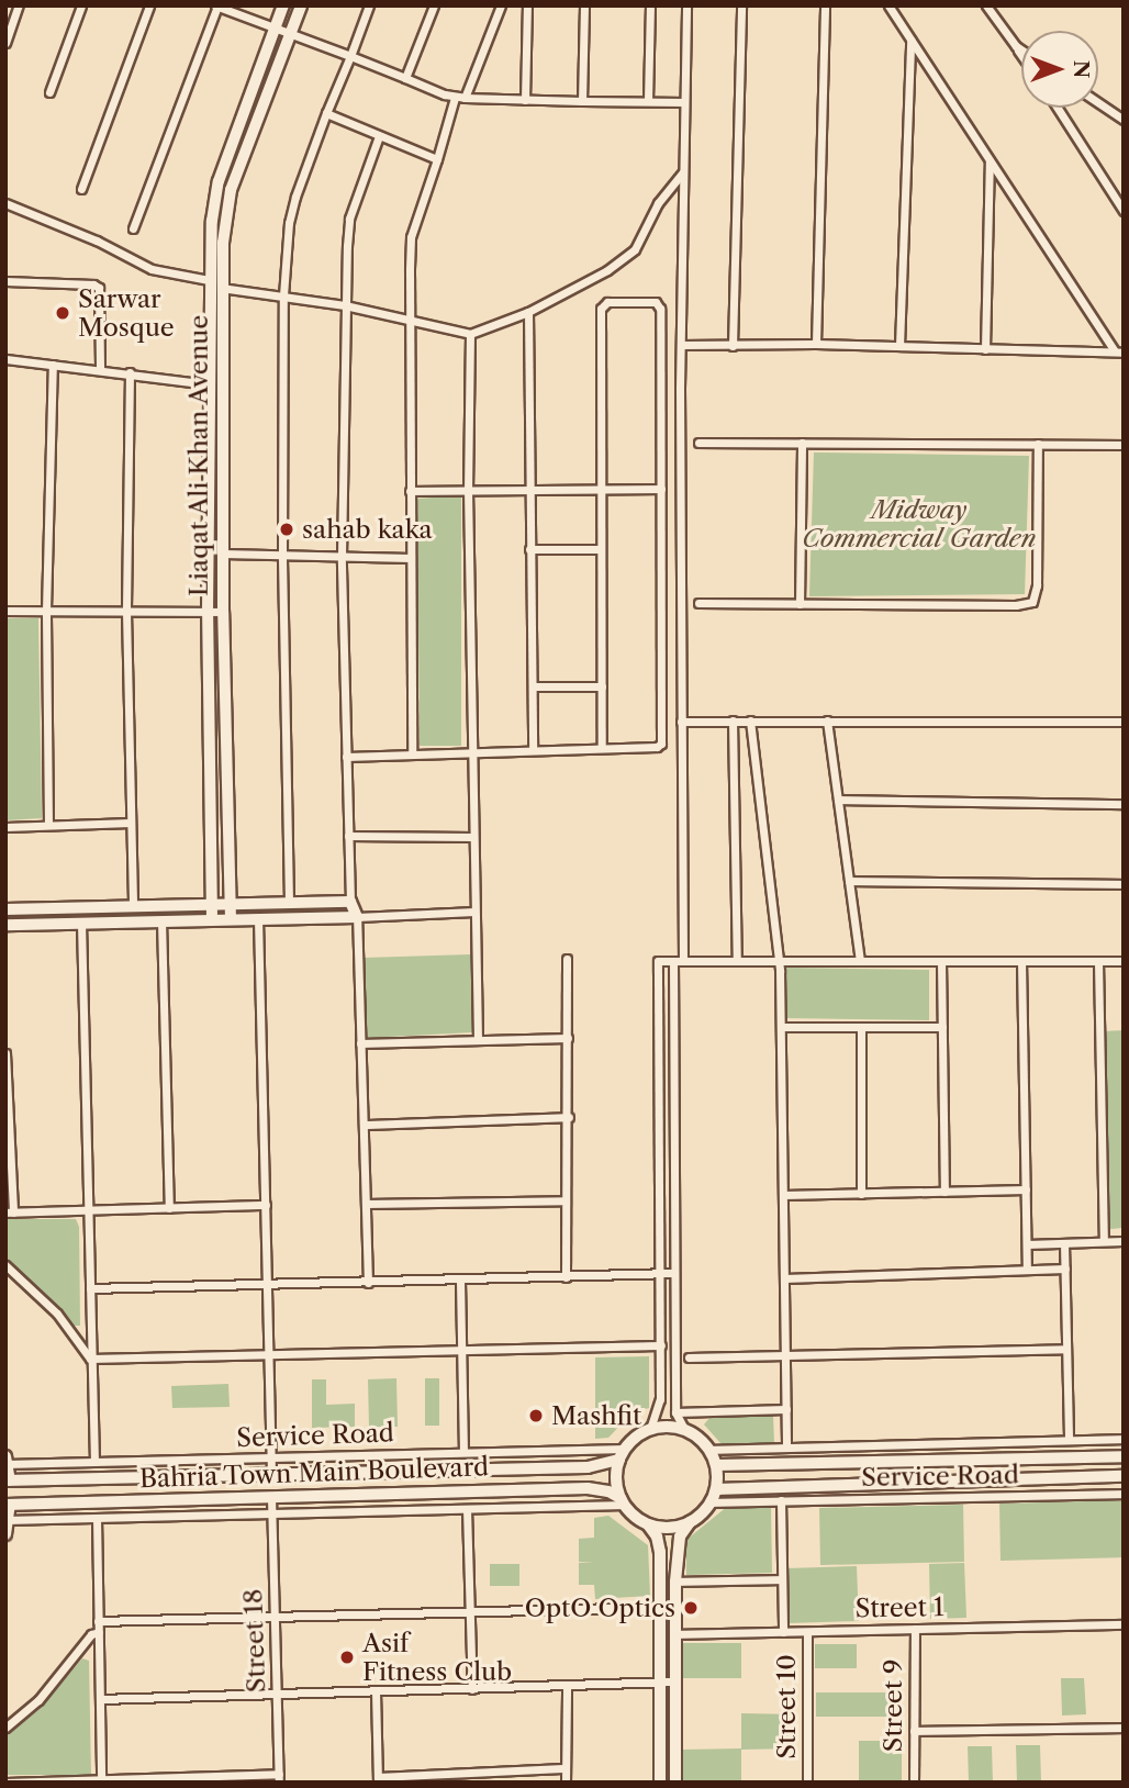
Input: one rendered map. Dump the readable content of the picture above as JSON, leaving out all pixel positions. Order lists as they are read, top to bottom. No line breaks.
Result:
{"streets":{"street":["Liaqat Ali Khan Avenue","Service Road","Bahria Town Main Boulevard","Street 1","Street 18","Street 9","Street 10"]},"crossings":[["Service Road","Bahria Town Main Boulevard"],["Bahria Town Main Boulevard","Street 18"],["Street 1","Street 9"],["Street 1","Street 10"]],"parks":["Midway Commercial Garden"],"places":["Sarwar Mosque","sahab kaka","Mashfit","OptO Optics","Asif Fitness Club"],"north":"right"}
